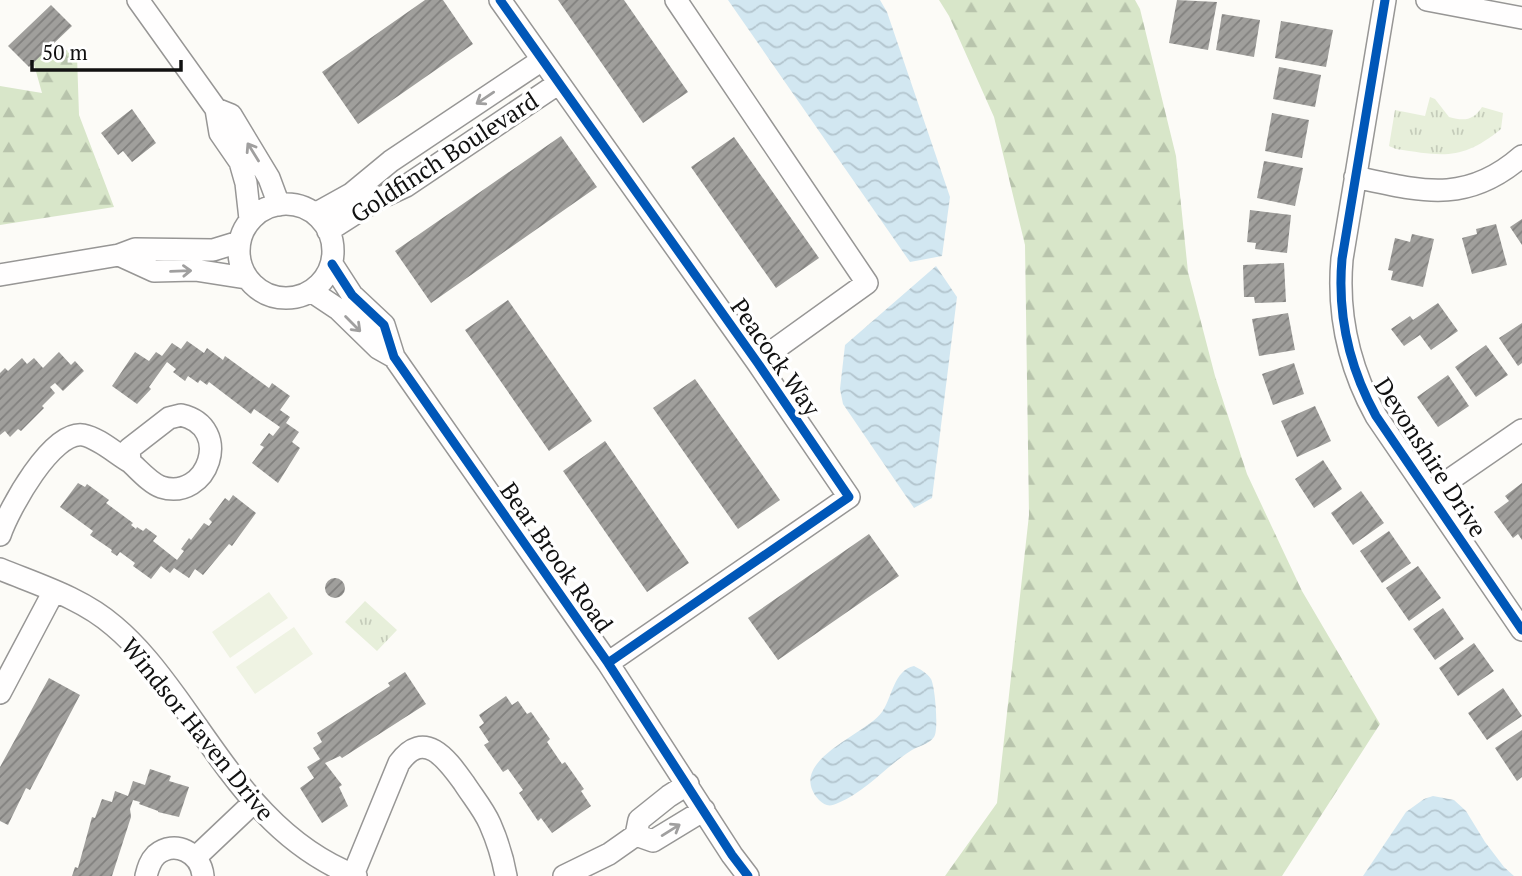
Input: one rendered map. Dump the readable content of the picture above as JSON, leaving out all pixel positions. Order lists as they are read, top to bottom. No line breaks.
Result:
{"streets":{"street":["Goldfinch Boulevard","Peacock Way","Devonshire Drive","Bear Brook Road","Windsor Haven Drive"]},"crossings":[["Goldfinch Boulevard","Peacock Way"],["Goldfinch Boulevard","Bear Brook Road"],["Peacock Way","Bear Brook Road"]],"scale_bar":"50 m"}
